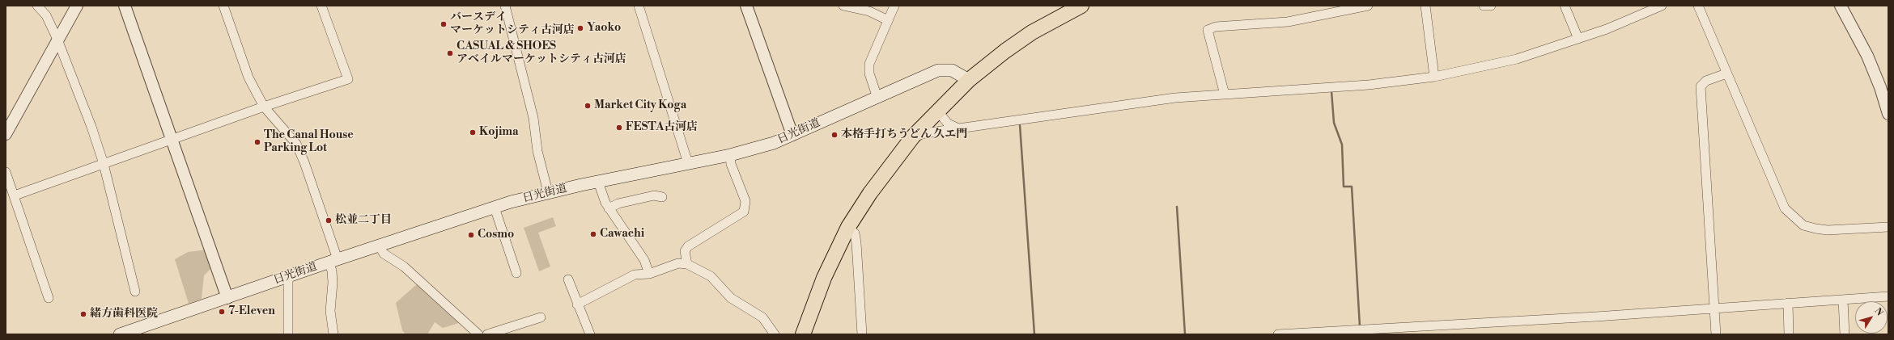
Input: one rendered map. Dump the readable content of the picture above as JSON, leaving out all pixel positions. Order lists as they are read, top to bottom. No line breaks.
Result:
{"streets":{"main road":["日光街道"]},"places":["バースデイ マーケットシティ古河店","Yaoko","CASUAL & SHOES アベイルマーケットシティ古河店","Market City Koga","FESTA古河店","Kojima","本格手打ちうどん 久エ門","The Canal House Parking Lot","松並二丁目","Cawachi","Cosmo","7-Eleven","緒方歯科医院"],"north":"top right"}
